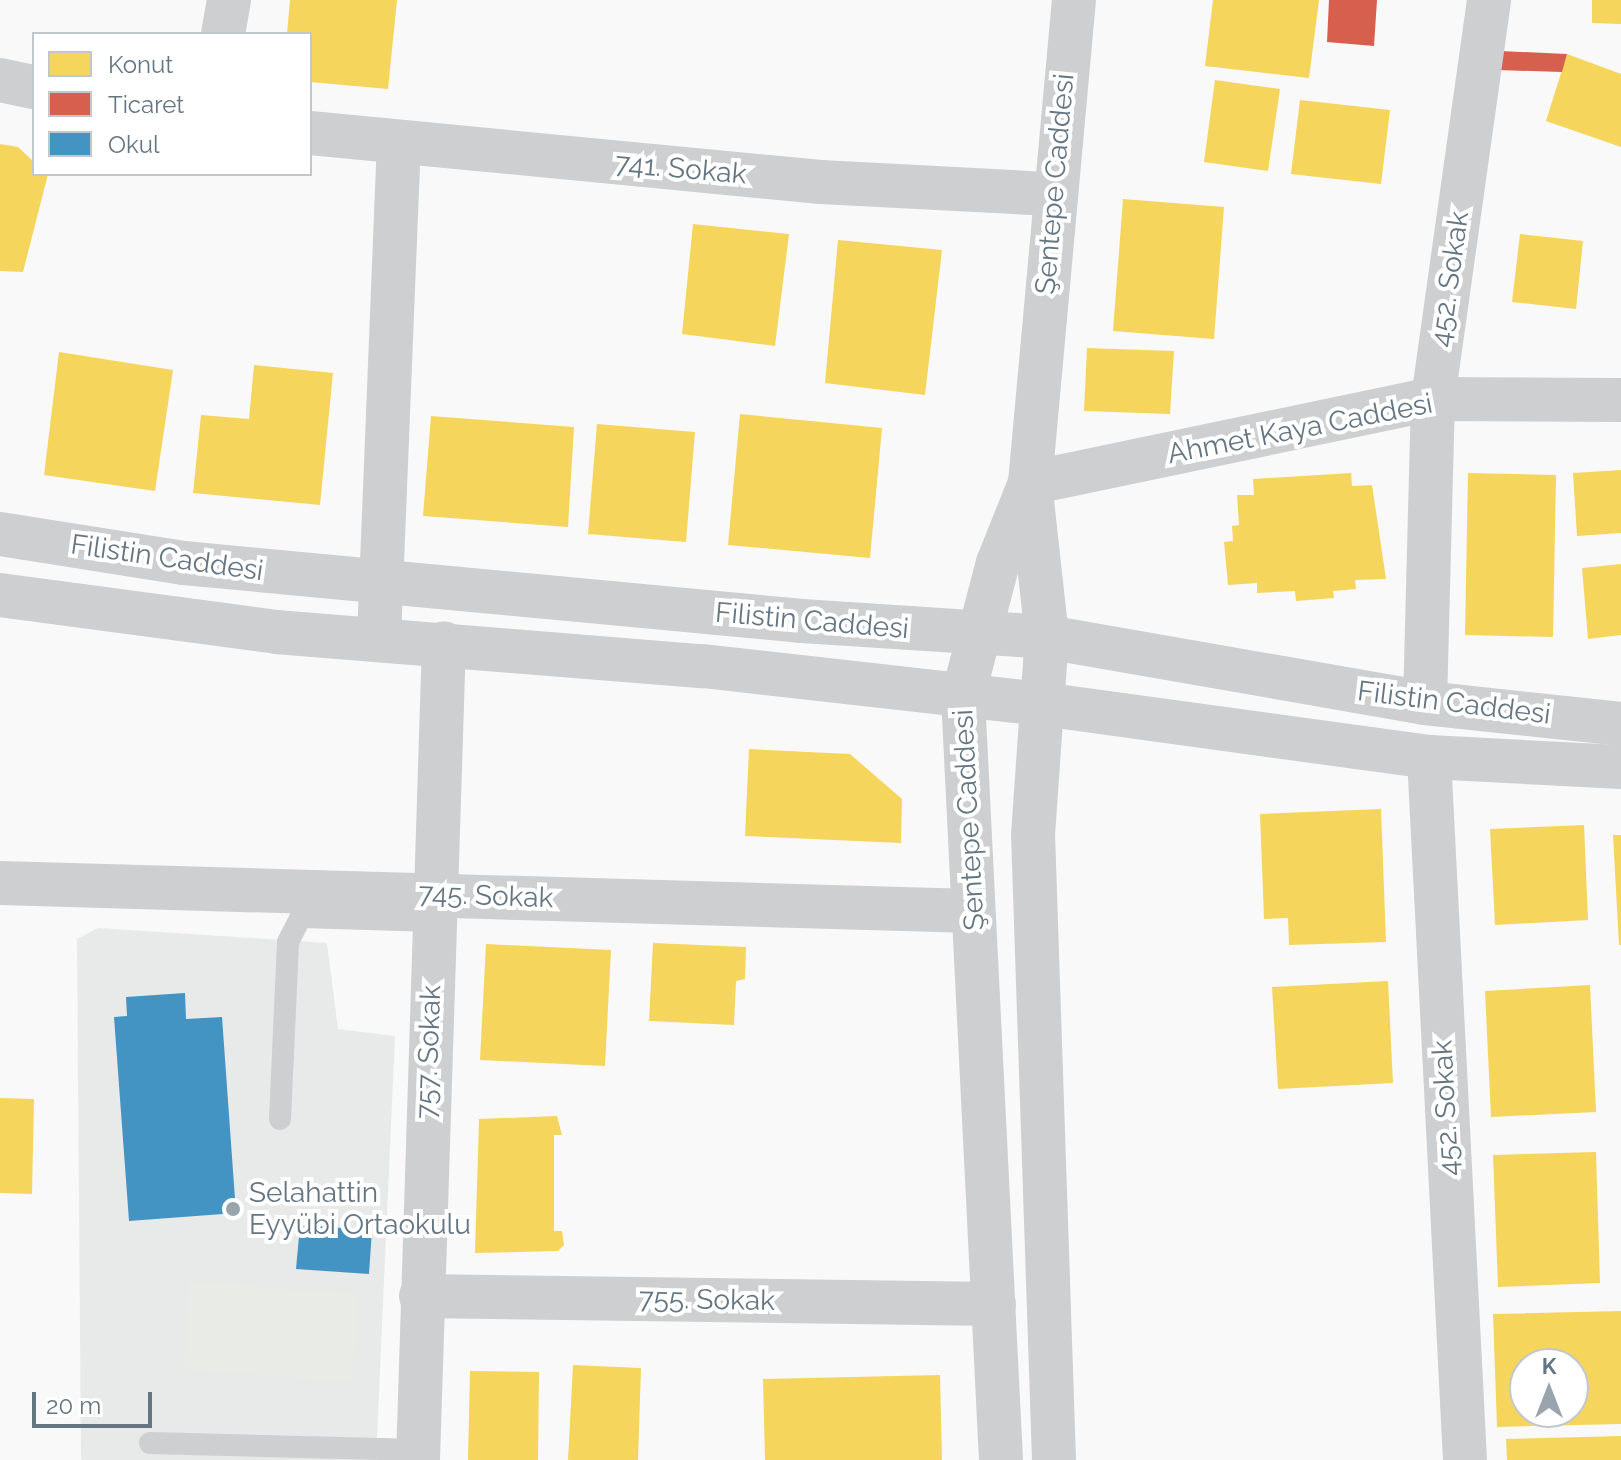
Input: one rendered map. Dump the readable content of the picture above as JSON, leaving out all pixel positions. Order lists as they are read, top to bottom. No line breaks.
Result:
{"streets":{"street":["741. Sokak","Şentepe Caddesi","452. Sokak","Ahmet Kaya Caddesi","Filistin Caddesi","745. Sokak","757. Sokak","755. Sokak"]},"crossings":[["741. Sokak","Şentepe Caddesi"],["Şentepe Caddesi","Ahmet Kaya Caddesi"],["Şentepe Caddesi","Filistin Caddesi"],["Şentepe Caddesi","745. Sokak"],["Şentepe Caddesi","755. Sokak"],["452. Sokak","Ahmet Kaya Caddesi"],["452. Sokak","Filistin Caddesi"],["Filistin Caddesi","757. Sokak"],["745. Sokak","757. Sokak"],["757. Sokak","755. Sokak"]],"places":["Selahattin Eyyübi Ortaokulu"],"legend":["Konut","Ticaret","Okul"],"scale_bar":"20 m","north":"top"}
